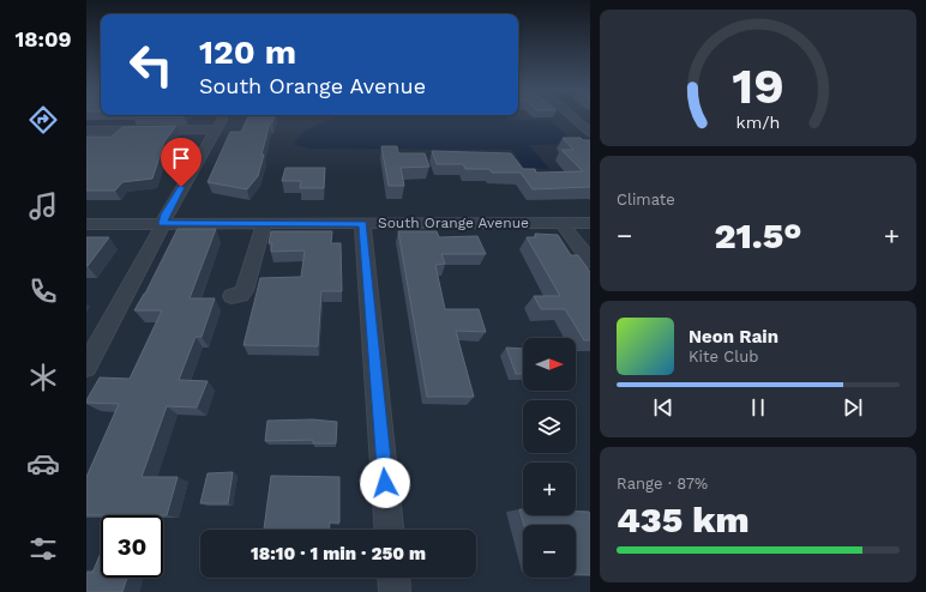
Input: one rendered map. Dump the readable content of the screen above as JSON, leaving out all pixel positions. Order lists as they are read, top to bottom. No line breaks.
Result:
{"streets":{"street":["South Orange Avenue"]},"north":"right","page":{"tabs":"18:09","turn":["120 m","South Orange Avenue"],"tile":["Climate",["Range · 87%","435 km"]],"heat":["−","21.5°","+"],"song":["Neon Rain","Kite Club"],"map_buttons":["+","−"],"limit":"30","trip":"18:10 · 1 min · 250 m","gauge":["19","km/h"]}}
